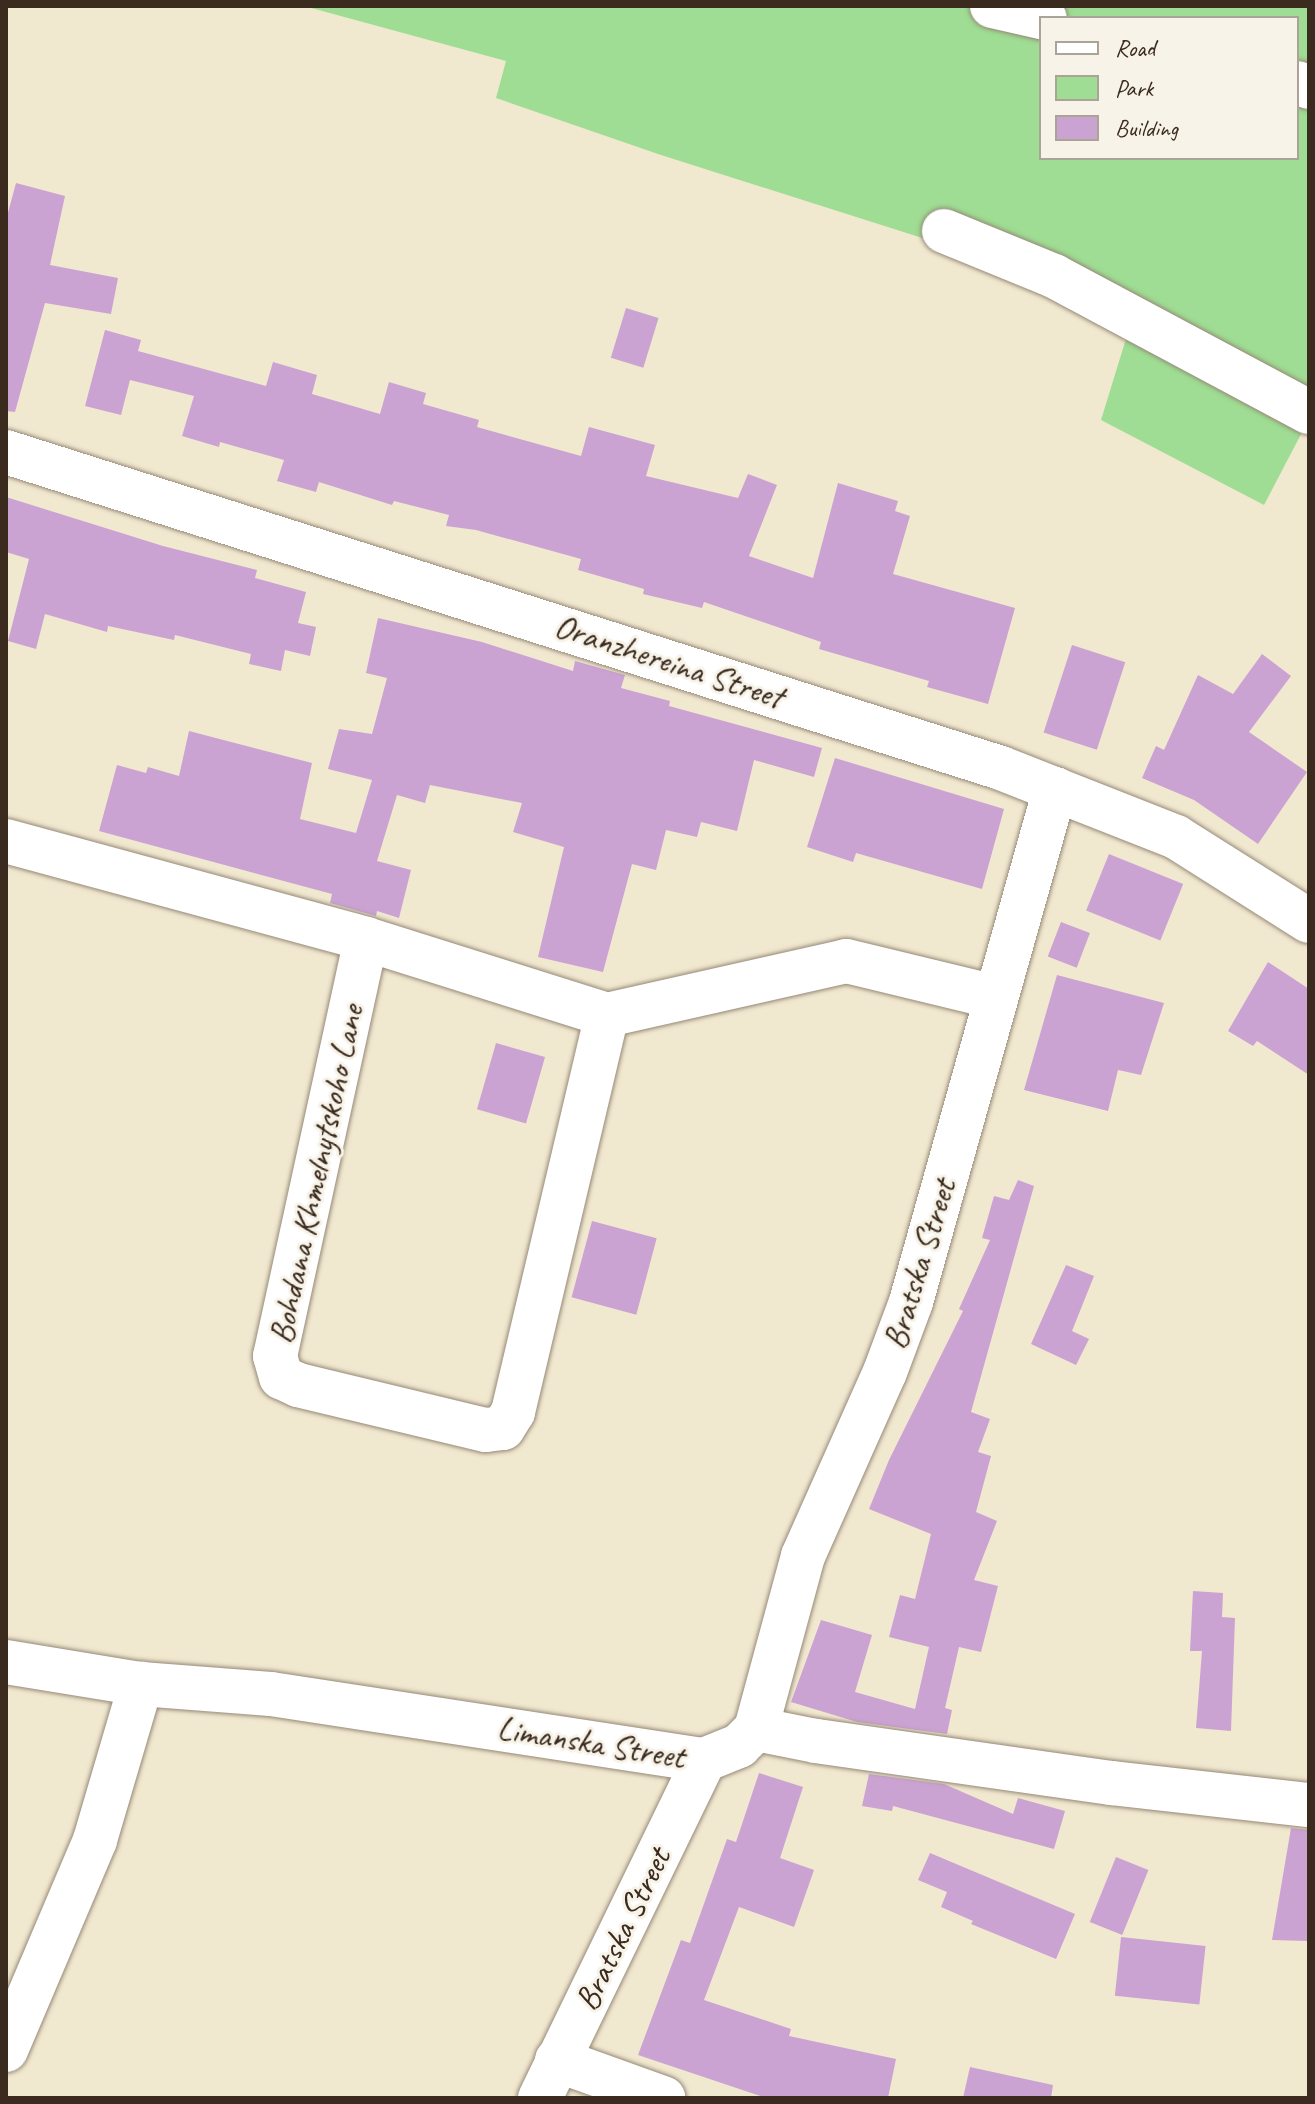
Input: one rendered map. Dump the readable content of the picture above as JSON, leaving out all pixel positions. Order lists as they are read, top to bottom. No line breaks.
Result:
{"streets":{"street":["Oranzhereina Street","Bohdana Khmelnytskoho Lane","Bratska Street","Limanska Street"]},"crossings":[["Oranzhereina Street","Bratska Street"],["Bratska Street","Limanska Street"]],"legend":["Road","Park","Building"]}
